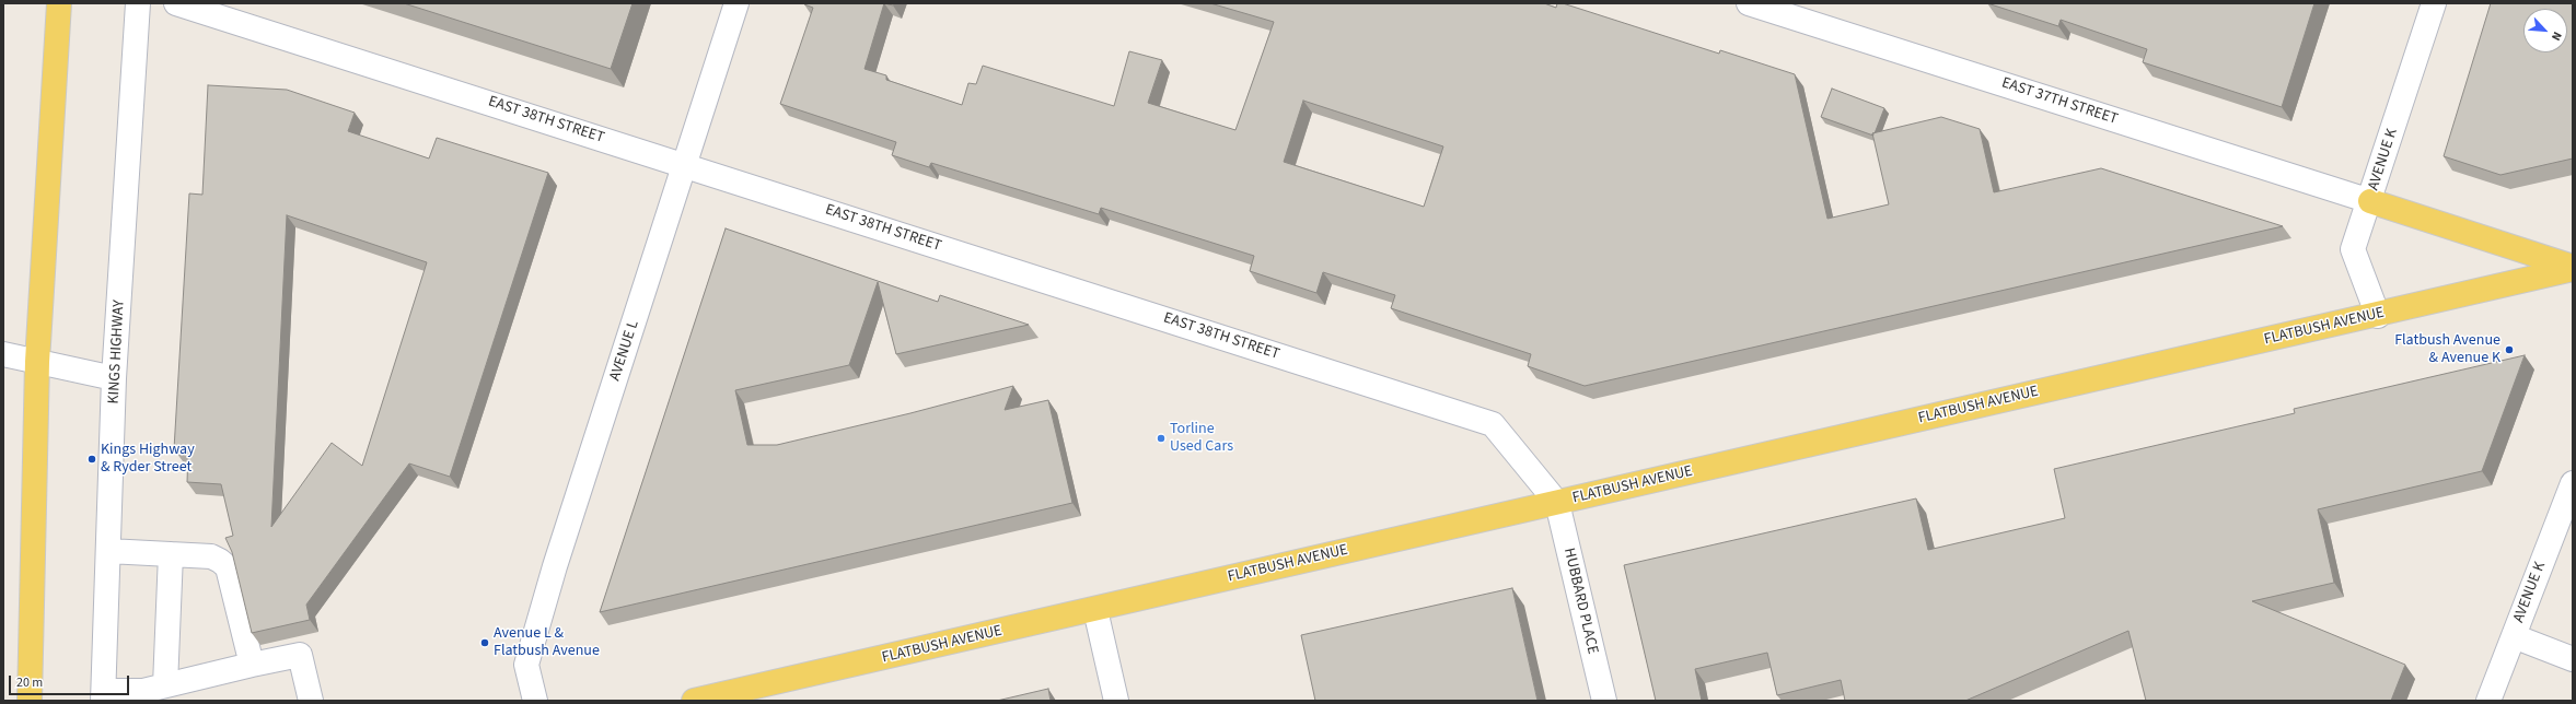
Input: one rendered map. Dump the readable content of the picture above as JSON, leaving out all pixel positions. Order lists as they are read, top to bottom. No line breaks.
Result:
{"streets":{"main road":["FLATBUSH AVENUE"],"street":["EAST 37TH STREET","EAST 38TH STREET","AVENUE K","AVENUE L","KINGS HIGHWAY","HUBBARD PLACE"]},"crossings":[["EAST 37TH STREET","AVENUE K"],["EAST 38TH STREET","FLATBUSH AVENUE"],["EAST 38TH STREET","AVENUE L"],["EAST 38TH STREET","HUBBARD PLACE"],["AVENUE K","FLATBUSH AVENUE"],["FLATBUSH AVENUE","HUBBARD PLACE"]],"places":["Flatbush Avenue & Avenue K","Torline Used Cars","Kings Highway & Ryder Street","Avenue L & Flatbush Avenue"],"scale_bar":"20 m","north":"bottom right"}
